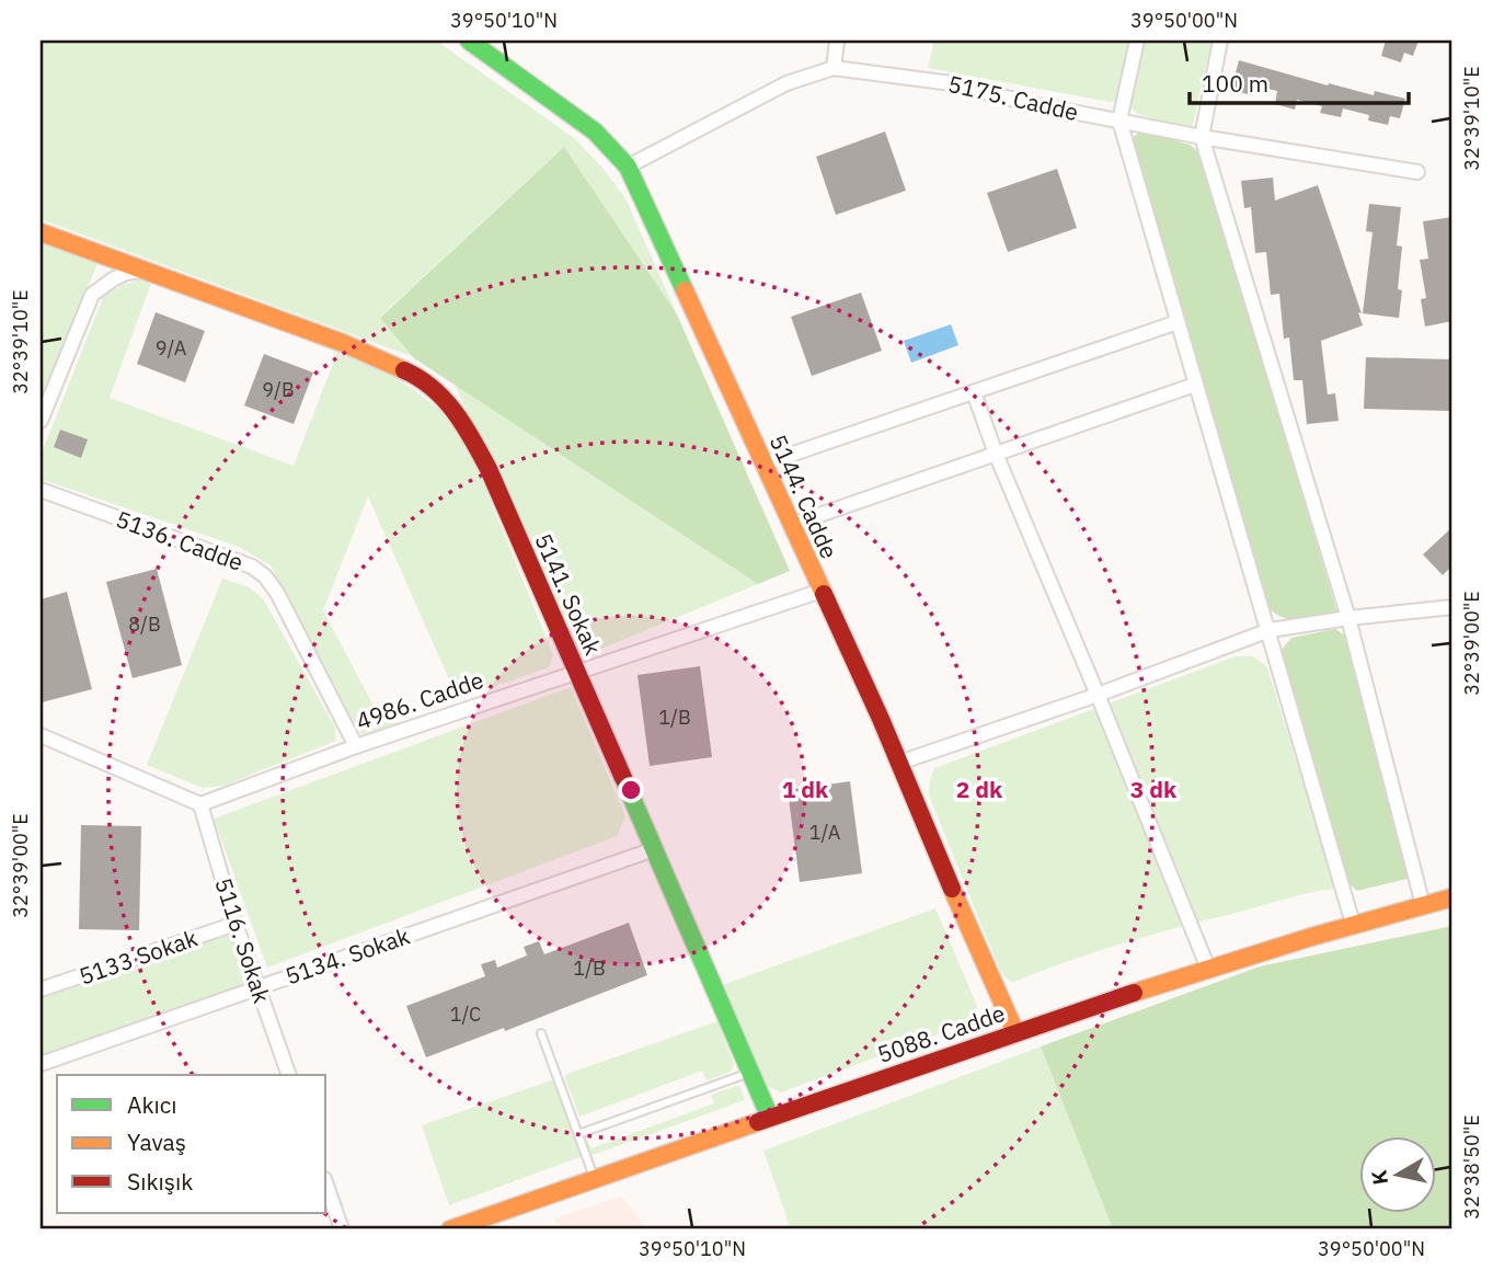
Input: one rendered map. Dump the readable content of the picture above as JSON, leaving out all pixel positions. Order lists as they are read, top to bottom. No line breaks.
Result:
{"streets":{"street":["5175. Cadde","5144. Cadde","5136. Cadde","5141. Sokak","4986. Cadde","5116. Sokak","5134. Sokak","5133 Sokak","5088. Cadde"]},"crossings":[["5175. Cadde","5144. Cadde"],["5144. Cadde","4986. Cadde"],["5144. Cadde","5088. Cadde"],["5136. Cadde","4986. Cadde"],["5141. Sokak","4986. Cadde"],["5141. Sokak","5134. Sokak"],["5141. Sokak","5088. Cadde"],["4986. Cadde","5116. Sokak"],["5116. Sokak","5134. Sokak"],["5116. Sokak","5133 Sokak"]],"house_numbers":["9/A","9/B","8/B","1/B","1/A","1/B","1/C"],"legend":["Akıcı","Yavaş","Sıkışık"],"scale_bar":"100 m","north":"left","coordinates":["39°50'10\"N","39°50'00\"N","32°39'10\"E","32°39'00\"E","32°38'50\"E"],"rings":["1 dk","2 dk","3 dk"]}
